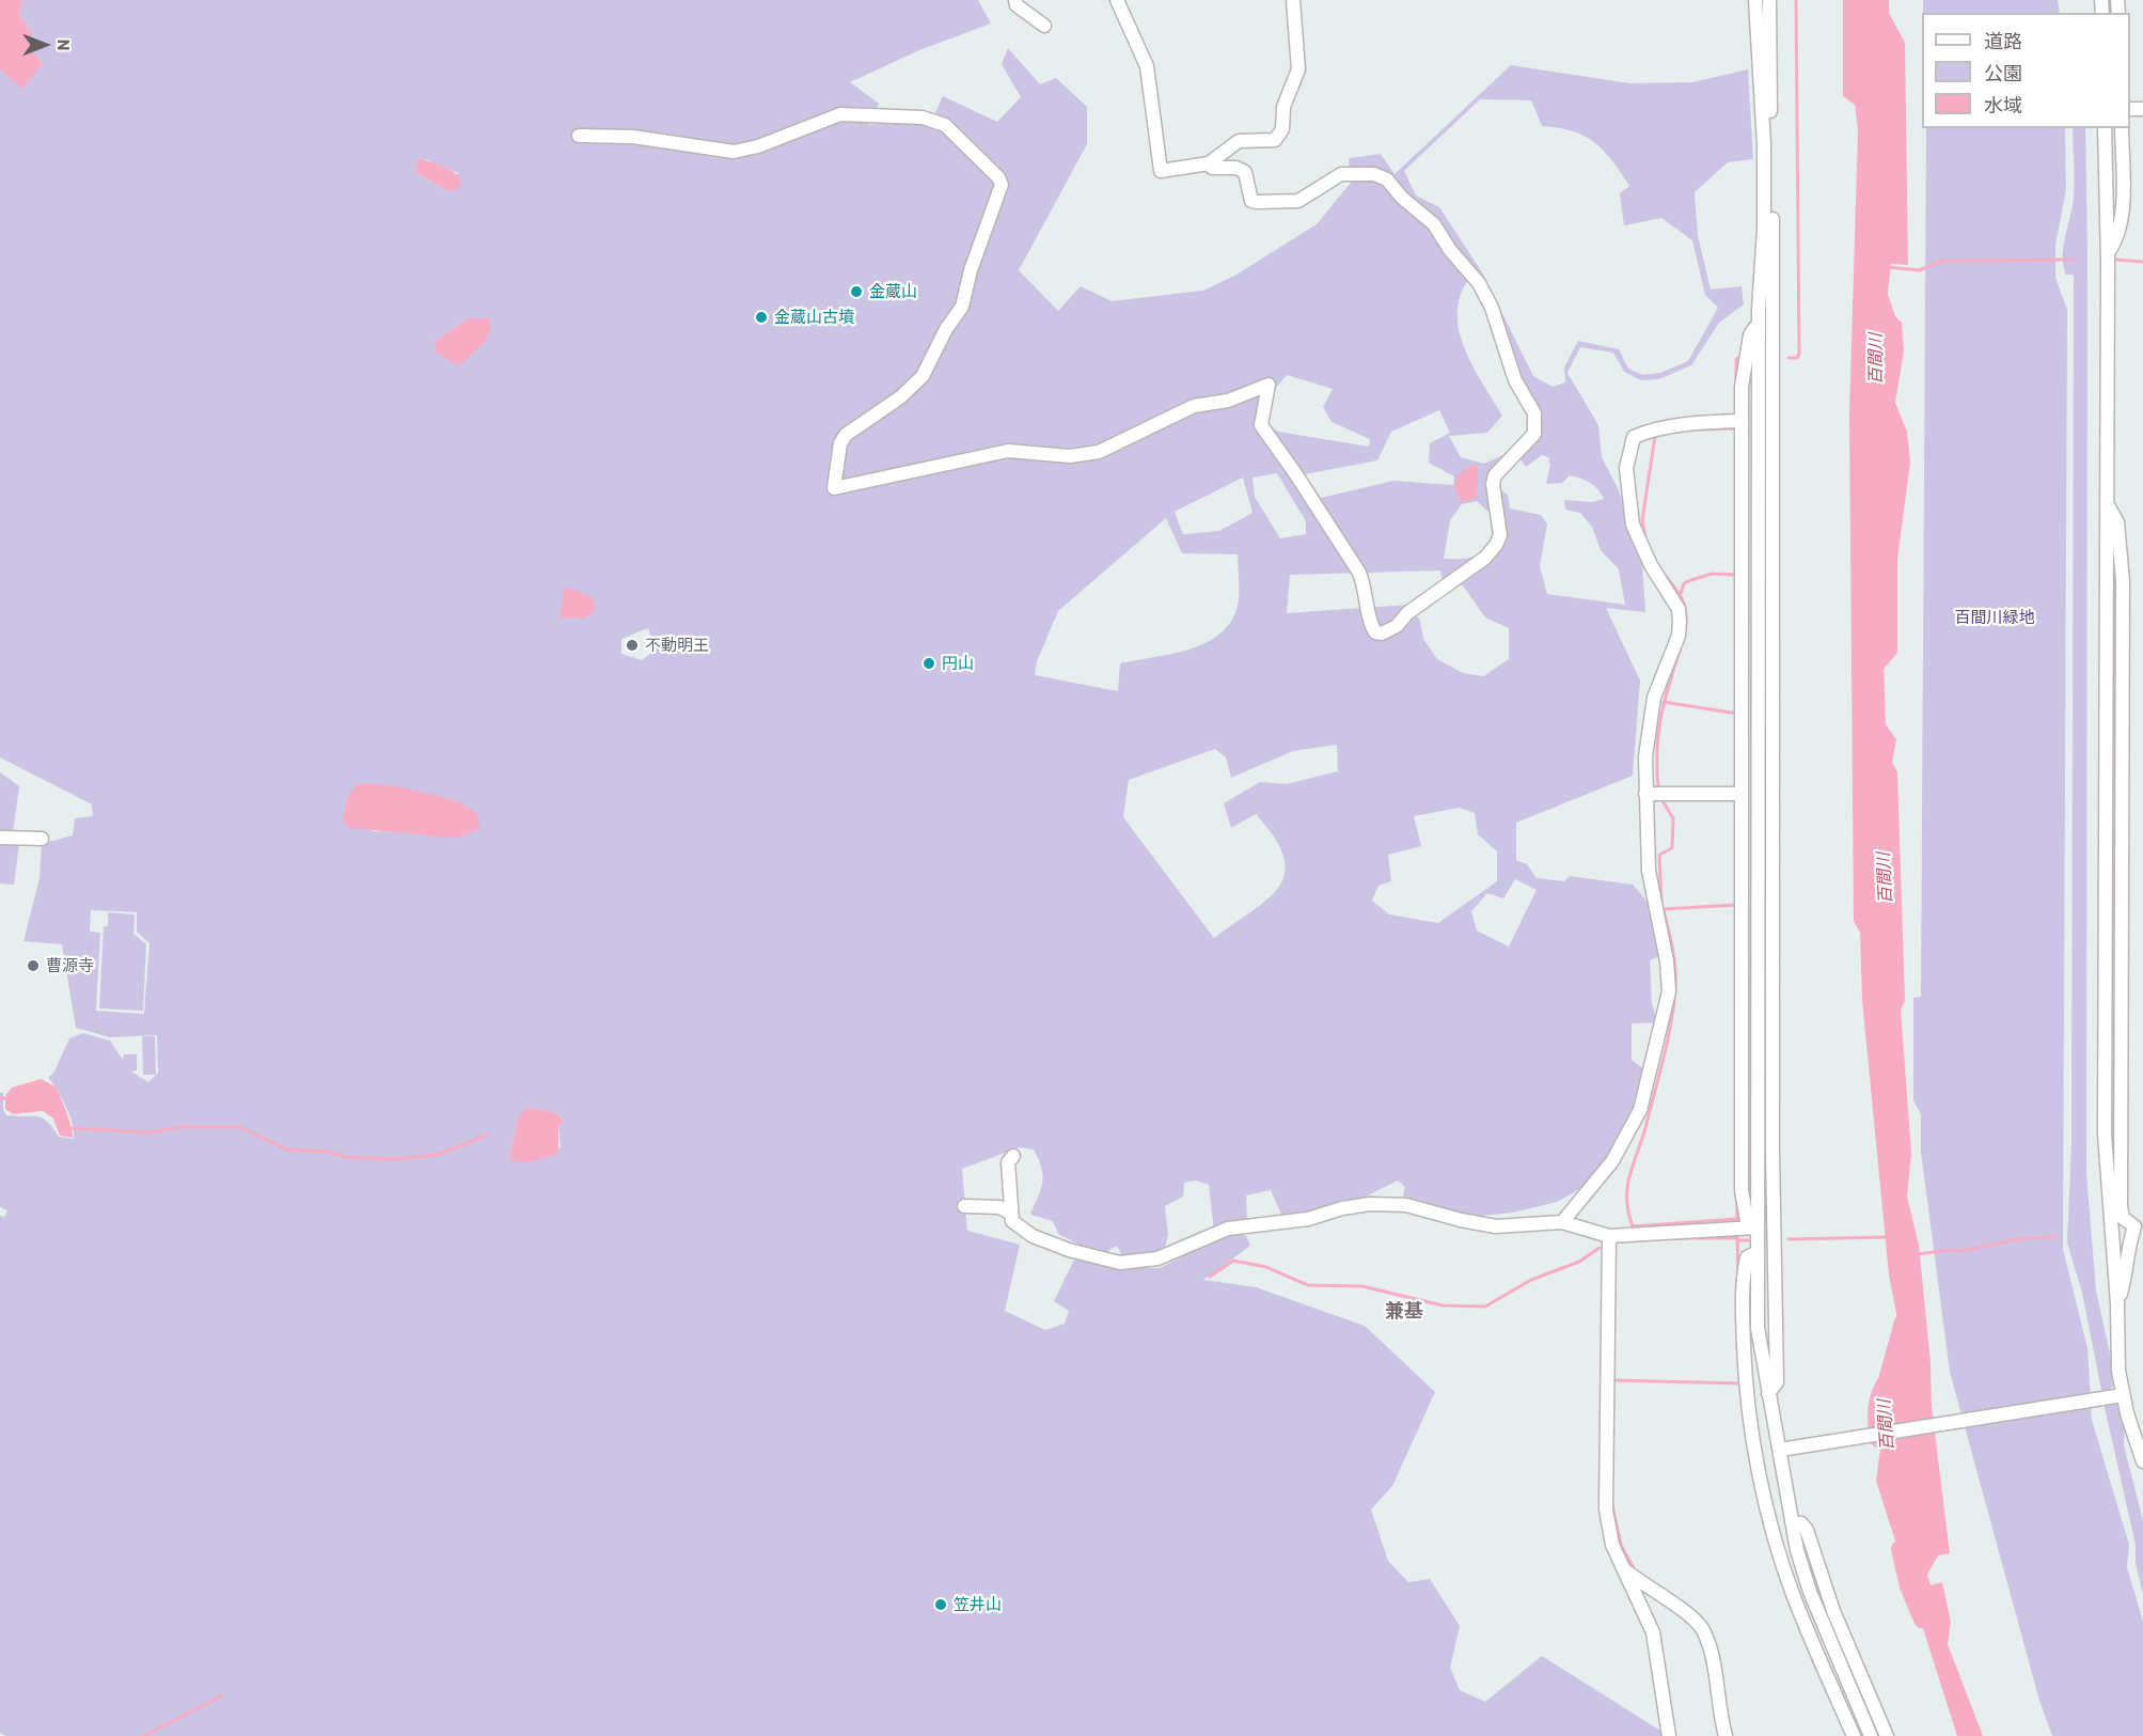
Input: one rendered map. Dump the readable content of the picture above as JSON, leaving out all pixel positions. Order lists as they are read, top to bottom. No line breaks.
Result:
{"districts":["兼基"],"water":["百間川"],"parks":["百間川緑地"],"places":["金蔵山","金蔵山古墳","不動明王","円山","曹源寺","笠井山"],"legend":["道路","公園","水域"],"north":"right"}
